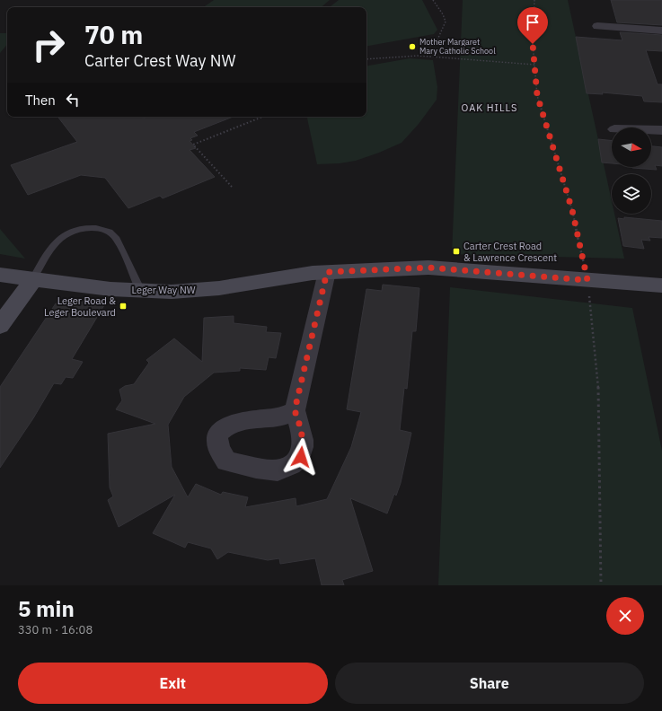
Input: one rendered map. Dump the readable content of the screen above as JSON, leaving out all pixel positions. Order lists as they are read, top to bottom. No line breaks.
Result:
{"streets":{"street":["Leger Way NW"]},"districts":["OAK HILLS"],"places":{"other":["Mother Margaret Mary Catholic School"],"transit":["Carter Crest Road & Lawrence Crescent","Leger Road & Leger Boulevard"]},"north":"right","page":{"turn":["70 m","Carter Crest Way NW"],"then":"Then","heading":["5 min","330 m · 16:08"],"buttons":["Exit","Share"]}}
